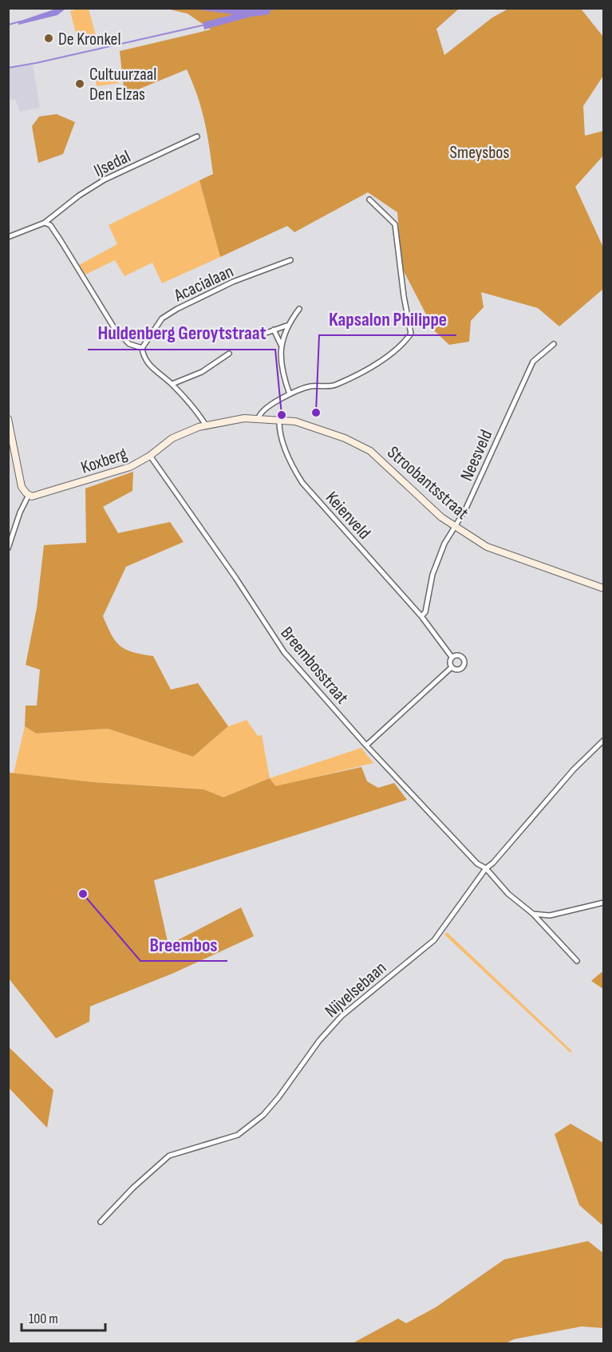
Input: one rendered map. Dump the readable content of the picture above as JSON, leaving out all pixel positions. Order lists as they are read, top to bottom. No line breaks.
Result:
{"streets":{"street":["IJsedal","Acacialaan","Neesveld","Koxberg","Stroobantsstraat","Keienveld","Breembosstraat","Nijvelsebaan"]},"crossings":[["Neesveld","Stroobantsstraat"],["Neesveld","Keienveld"],["Koxberg","Stroobantsstraat"],["Koxberg","Breembosstraat"],["Stroobantsstraat","Keienveld"],["Breembosstraat","Nijvelsebaan"]],"parks":["Smeysbos"],"places":["De Kronkel","Cultuurzaal Den Elzas","Kapsalon Philippe","Huldenberg Geroytstraat","Breembos"],"scale_bar":"100 m"}
